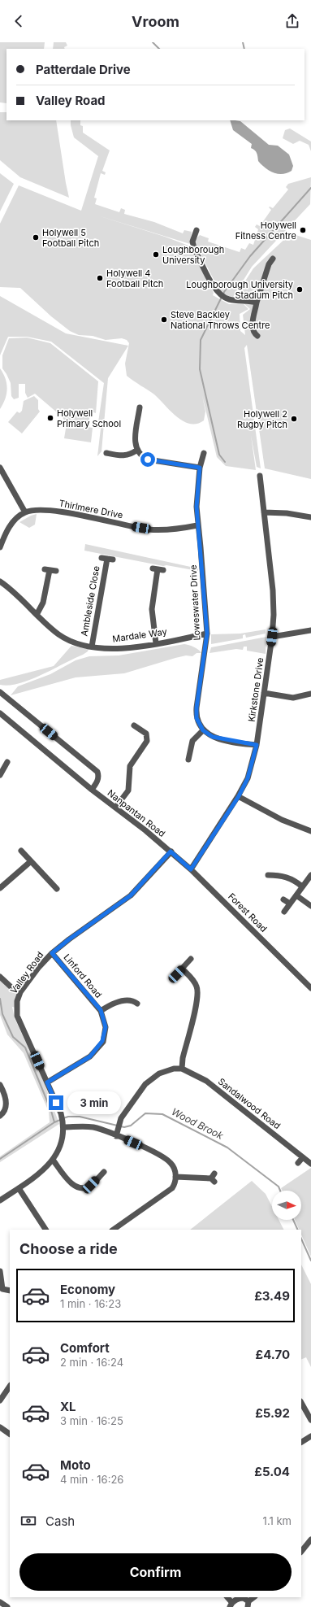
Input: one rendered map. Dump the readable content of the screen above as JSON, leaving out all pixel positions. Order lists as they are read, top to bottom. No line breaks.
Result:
{"streets":{"street":["Thirlmere Drive","Ambleside Close","Loweswater Drive","Mardale Way","Kirkstone Drive","Nanpantan Road","Forest Road","Valley Road","Linford Road","Sandalwood Road"]},"crossings":[["Thirlmere Drive","Loweswater Drive"],["Ambleside Close","Mardale Way"],["Loweswater Drive","Mardale Way"],["Kirkstone Drive","Forest Road"],["Nanpantan Road","Forest Road"],["Nanpantan Road","Valley Road"],["Forest Road","Valley Road"],["Valley Road","Linford Road"]],"water":["Wood Brook"],"places":["Holywell Fitness Centre","Holywell 5 Football Pitch","Loughborough University","Holywell 4 Football Pitch","Loughborough University Stadium Pitch","Steve Backley National Throws Centre","Holywell Primary School","Holywell 2 Rugby Pitch"],"north":"right","page":{"header":"Vroom","banner":["Patterdale Drive","Valley Road"],"bubble":"3 min","heading":"Choose a ride","list":[{"name":"Economy","note":"1 min · 16:23","value":"£3.49"},{"name":"Comfort","note":"2 min · 16:24","value":"£4.70"},{"name":"XL","note":"3 min · 16:25","value":"£5.92"},{"name":"Moto","note":"4 min · 16:26","value":"£5.04"}],"pay":["Cash","1.1 km"],"buttons":"Confirm"}}
